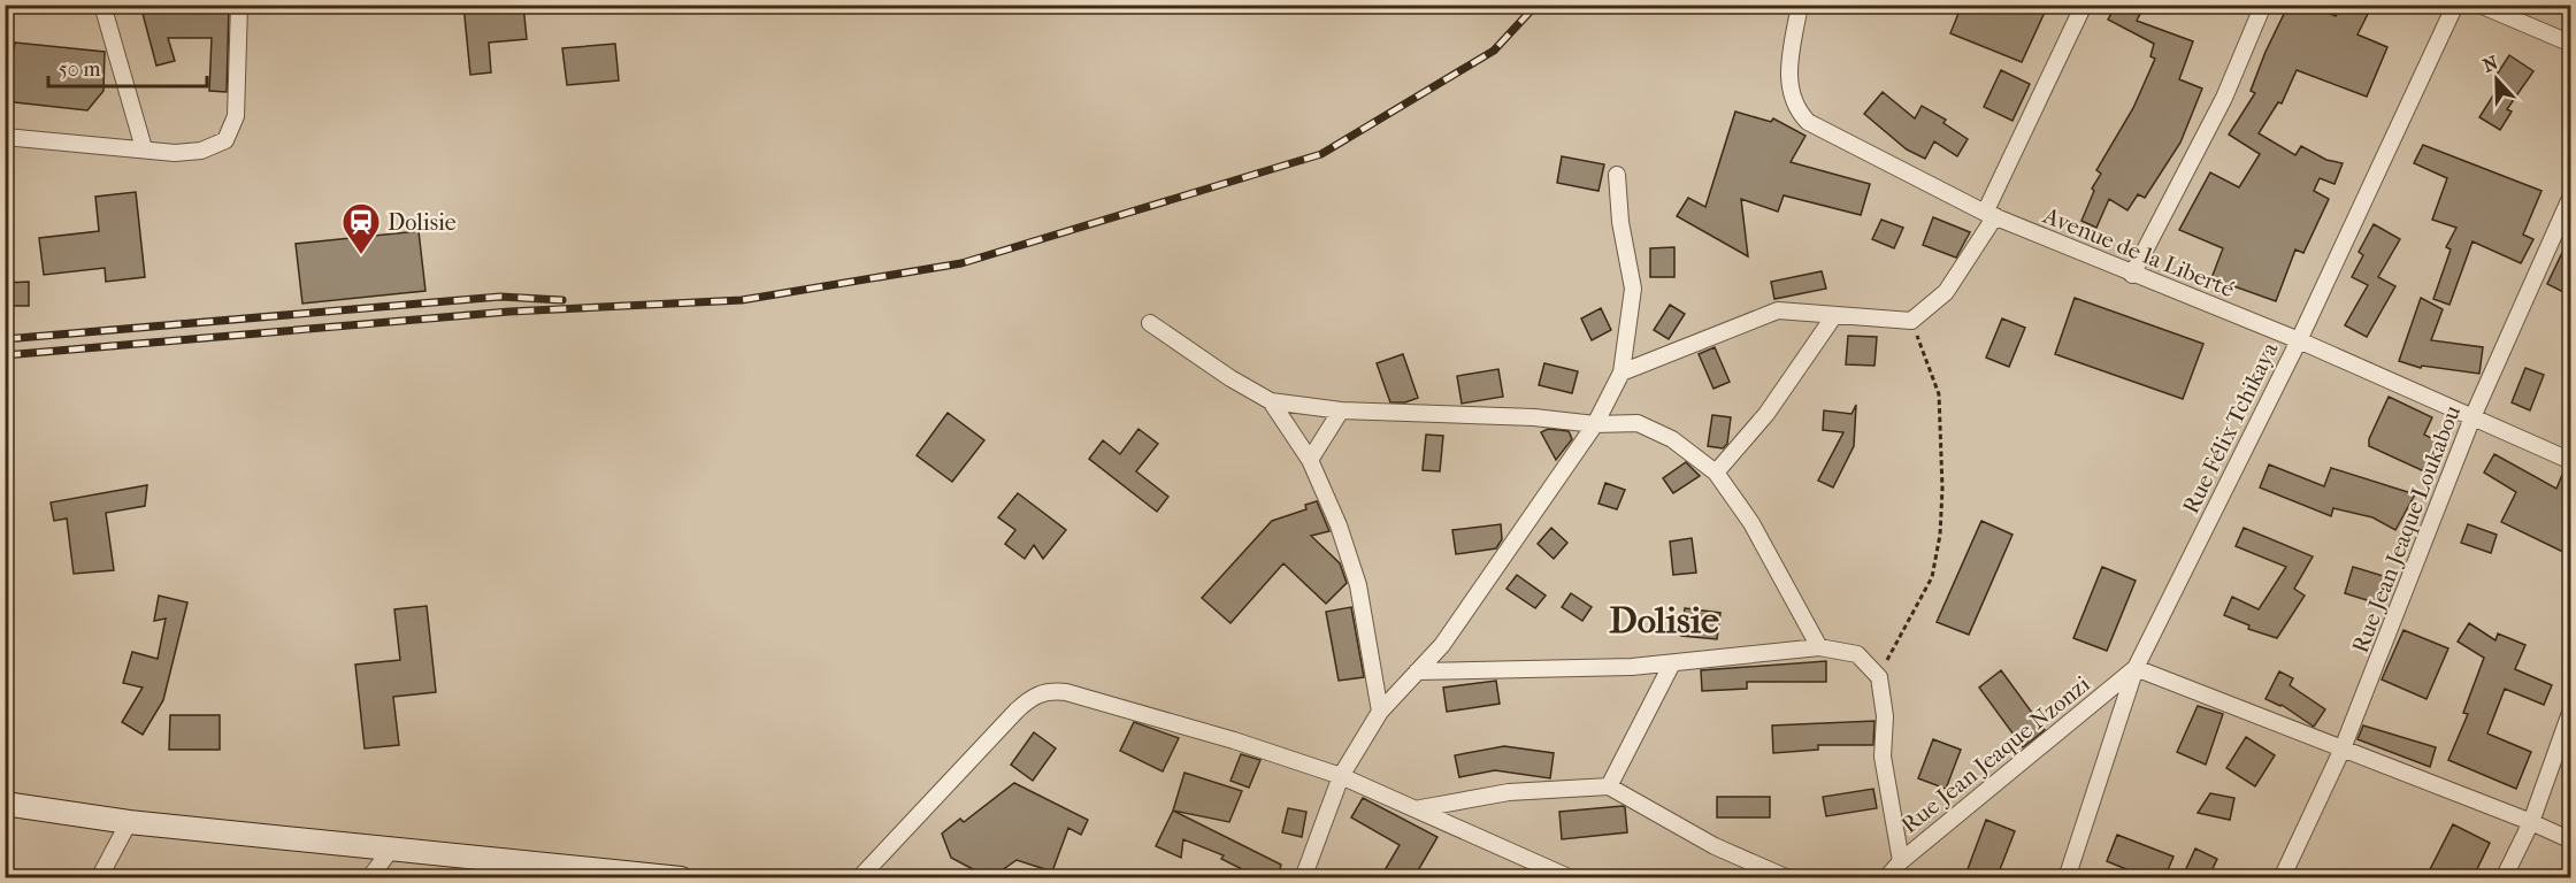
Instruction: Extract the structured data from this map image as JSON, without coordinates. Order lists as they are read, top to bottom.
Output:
{
  "streets": {
    "street": [
      "Avenue de la Liberté",
      "Rue Félix Tchikaya",
      "Rue Jean Jeaque Loukabou",
      "Rue Jean Jeaque Nzonzi"
    ]
  },
  "crossings": [
    ["Avenue de la Liberté", "Rue Félix Tchikaya"],
    ["Avenue de la Liberté", "Rue Jean Jeaque Loukabou"],
    ["Rue Félix Tchikaya", "Rue Jean Jeaque Nzonzi"]
  ],
  "districts": ["Dolisie"],
  "places": {
    "station": ["Dolisie"]
  },
  "scale_bar": "50 m",
  "north": "top"
}
